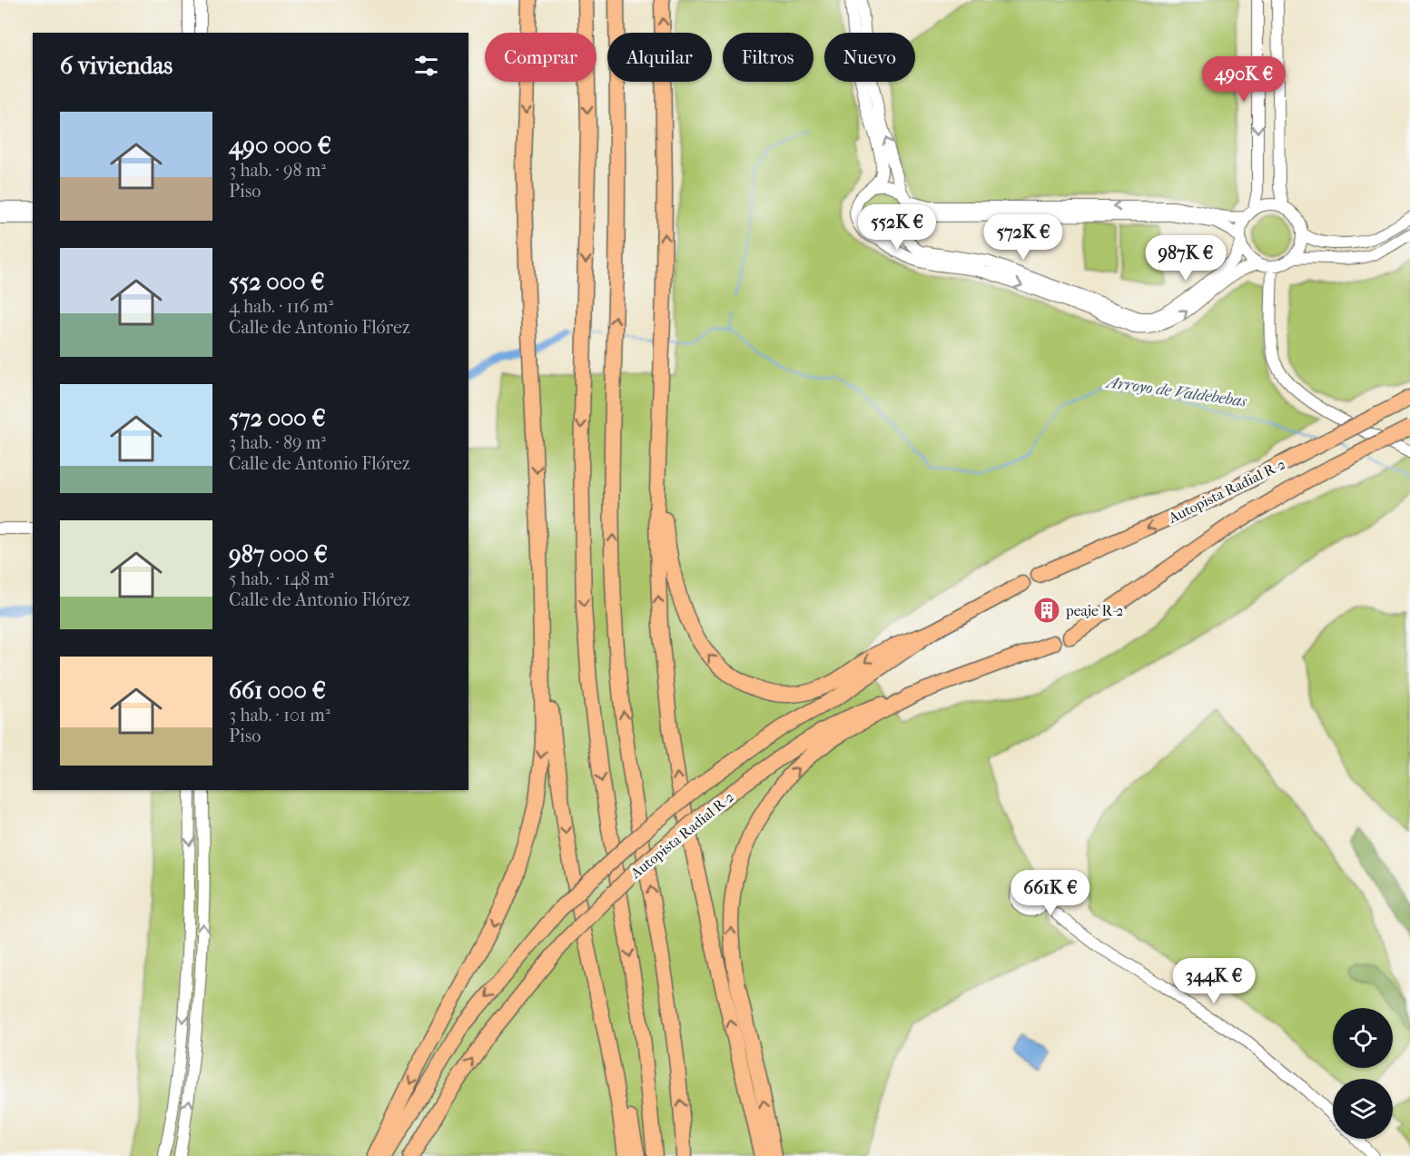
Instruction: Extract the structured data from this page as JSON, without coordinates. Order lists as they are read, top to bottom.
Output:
{
  "streets": {
    "highway": ["Autopista Radial R-2"]
  },
  "water": ["Arroyo de Valdebebas"],
  "places": {
    "building": ["peaje R-2"]
  },
  "page": {
    "chip": [
      "Comprar",
      "Alquilar",
      "Filtros",
      "Nuevo"
    ],
    "heading": "6 viviendas",
    "price": [
      "490K €",
      "552K €",
      "572K €",
      "987K €",
      "661K €",
      "344K €"
    ],
    "list": [
      {
        "name": "490 000 €",
        "note": "3 hab. · 98 m² · Piso"
      },
      {
        "name": "552 000 €",
        "note": "4 hab. · 116 m² · Calle de Antonio Flórez"
      },
      {
        "name": "572 000 €",
        "note": "3 hab. · 89 m² · Calle de Antonio Flórez"
      },
      {
        "name": "987 000 €",
        "note": "5 hab. · 148 m² · Calle de Antonio Flórez"
      },
      {
        "name": "661 000 €",
        "note": "3 hab. · 101 m² · Piso"
      }
    ]
  }
}
